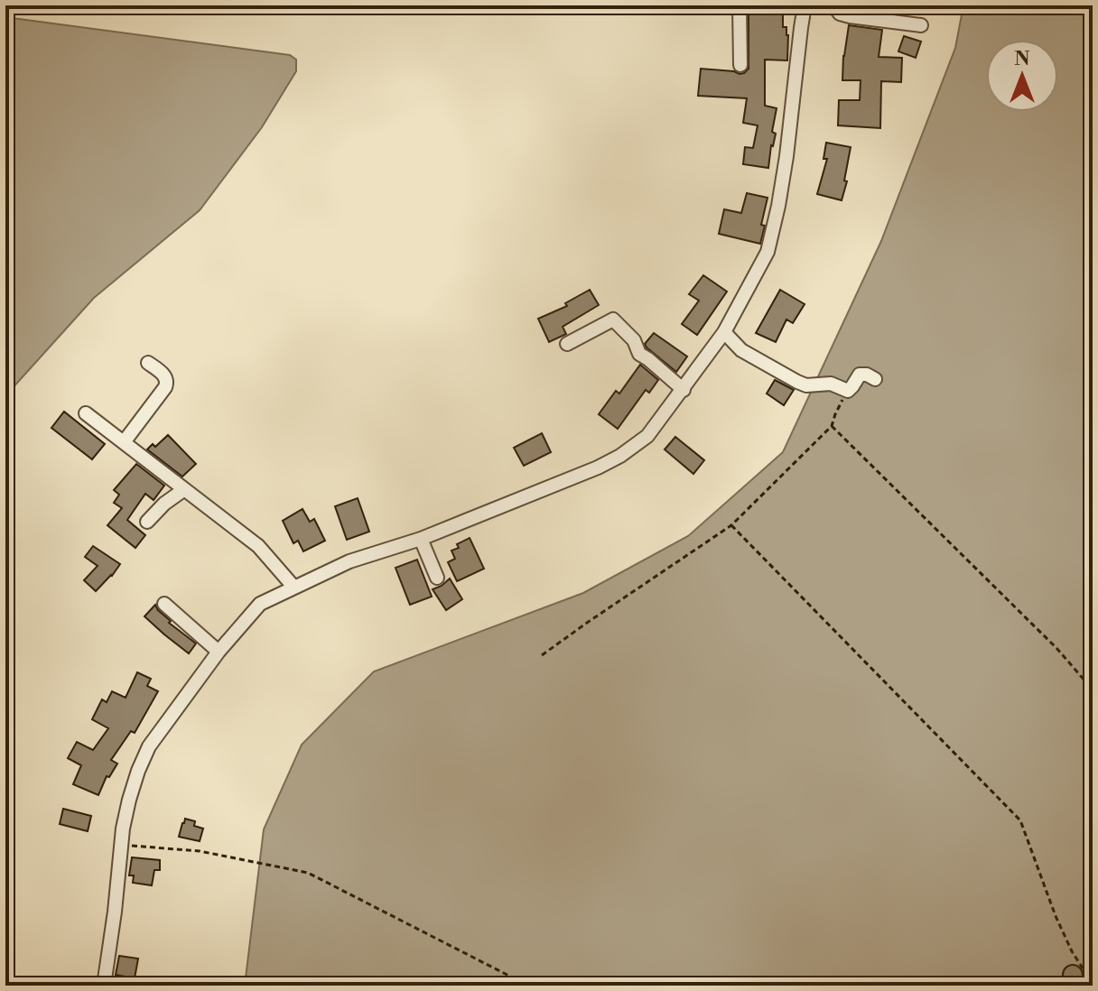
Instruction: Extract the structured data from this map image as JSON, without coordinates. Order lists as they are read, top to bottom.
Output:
{
  "north": "top"
}
